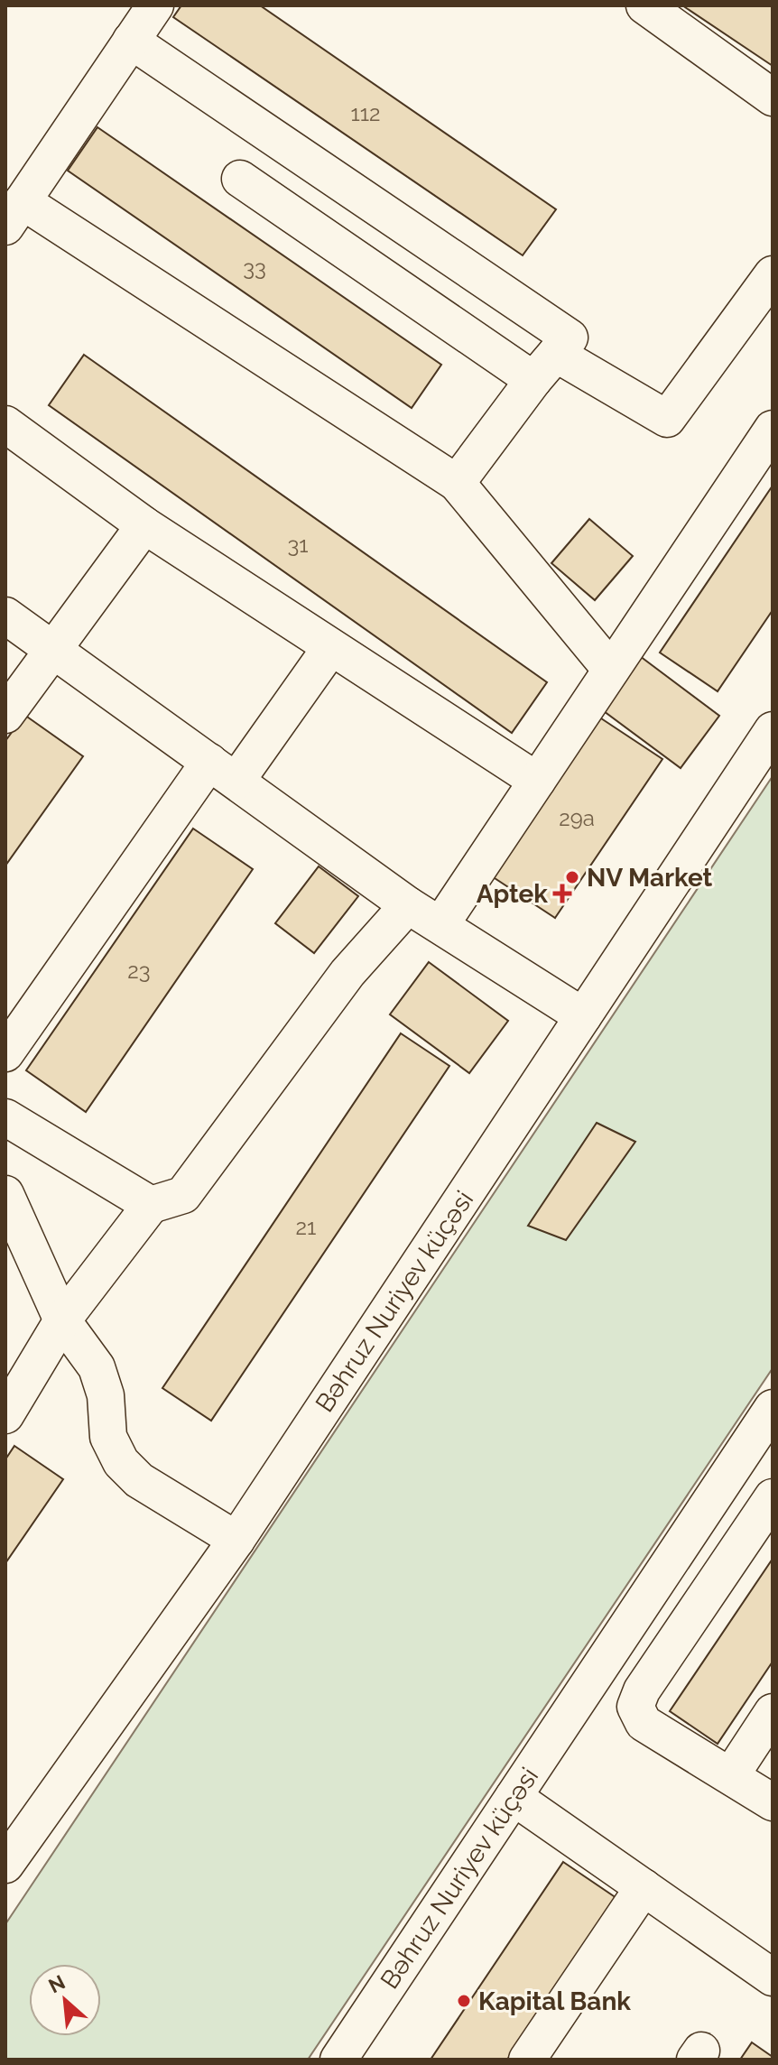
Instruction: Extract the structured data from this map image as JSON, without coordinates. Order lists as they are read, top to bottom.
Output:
{
  "streets": {
    "street": ["Bəhruz Nuriyev küçəsi"]
  },
  "places": {
    "other": ["NV Market", "Kapital Bank"],
    "health": ["Aptek"]
  },
  "house_numbers": [
    "112",
    "33",
    "31",
    "29a",
    "23",
    "21"
  ],
  "north": "top left"
}
